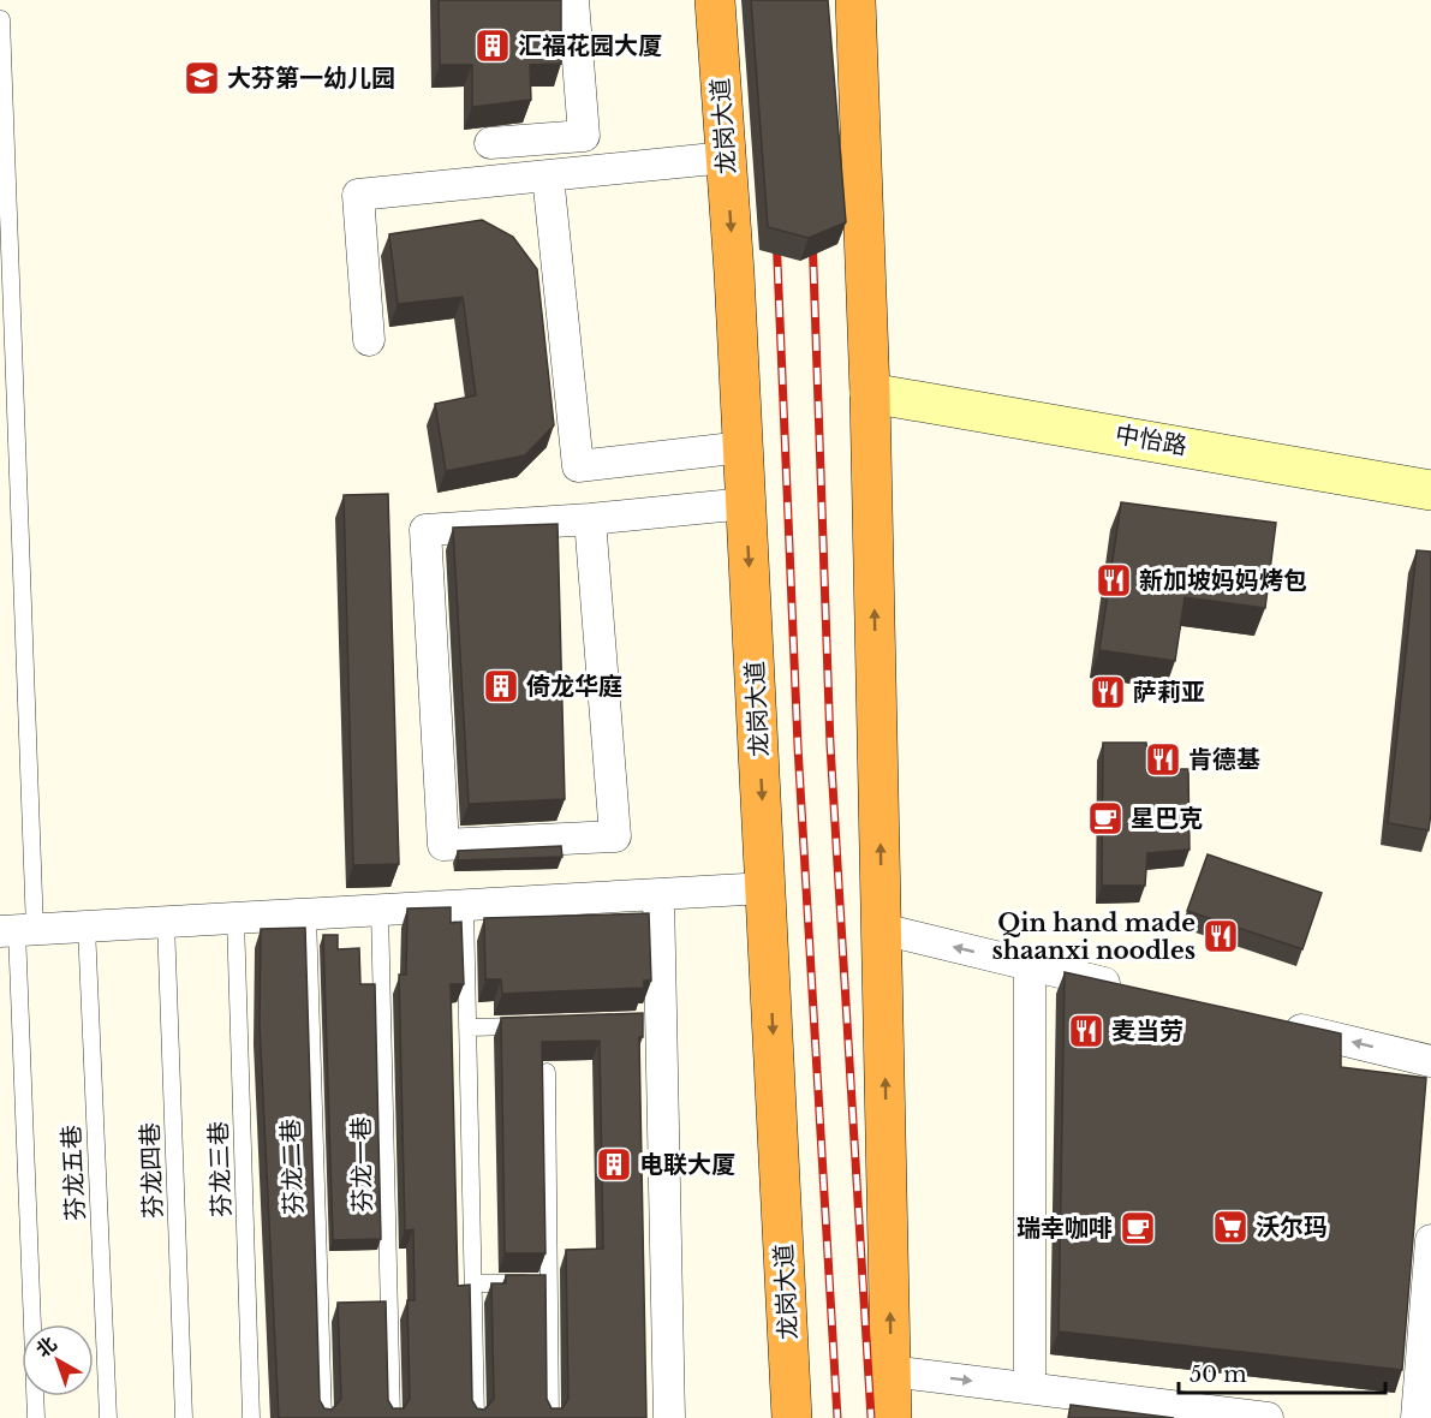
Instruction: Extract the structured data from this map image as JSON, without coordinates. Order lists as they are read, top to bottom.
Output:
{
  "streets": {
    "highway": ["龙岗大道"],
    "street": ["中怡路"],
    "lane": [
      "芬龙一巷",
      "芬龙二巷",
      "芬龙三巷",
      "芬龙四巷",
      "芬龙五巷"
    ]
  },
  "places": {
    "building": ["汇福花园大厦", "倚龙华庭", "电联大厦"],
    "school or university": ["大芬第一幼儿园"],
    "restaurant": [
      "新加坡妈妈烤包",
      "萨莉亚",
      "肯德基",
      "Qin hand made shaanxi noodles",
      "麦当劳"
    ],
    "cafe": ["星巴克", "瑞幸咖啡"],
    "supermarket": ["沃尔玛"]
  },
  "scale_bar": "50 m",
  "north": "top left"
}
